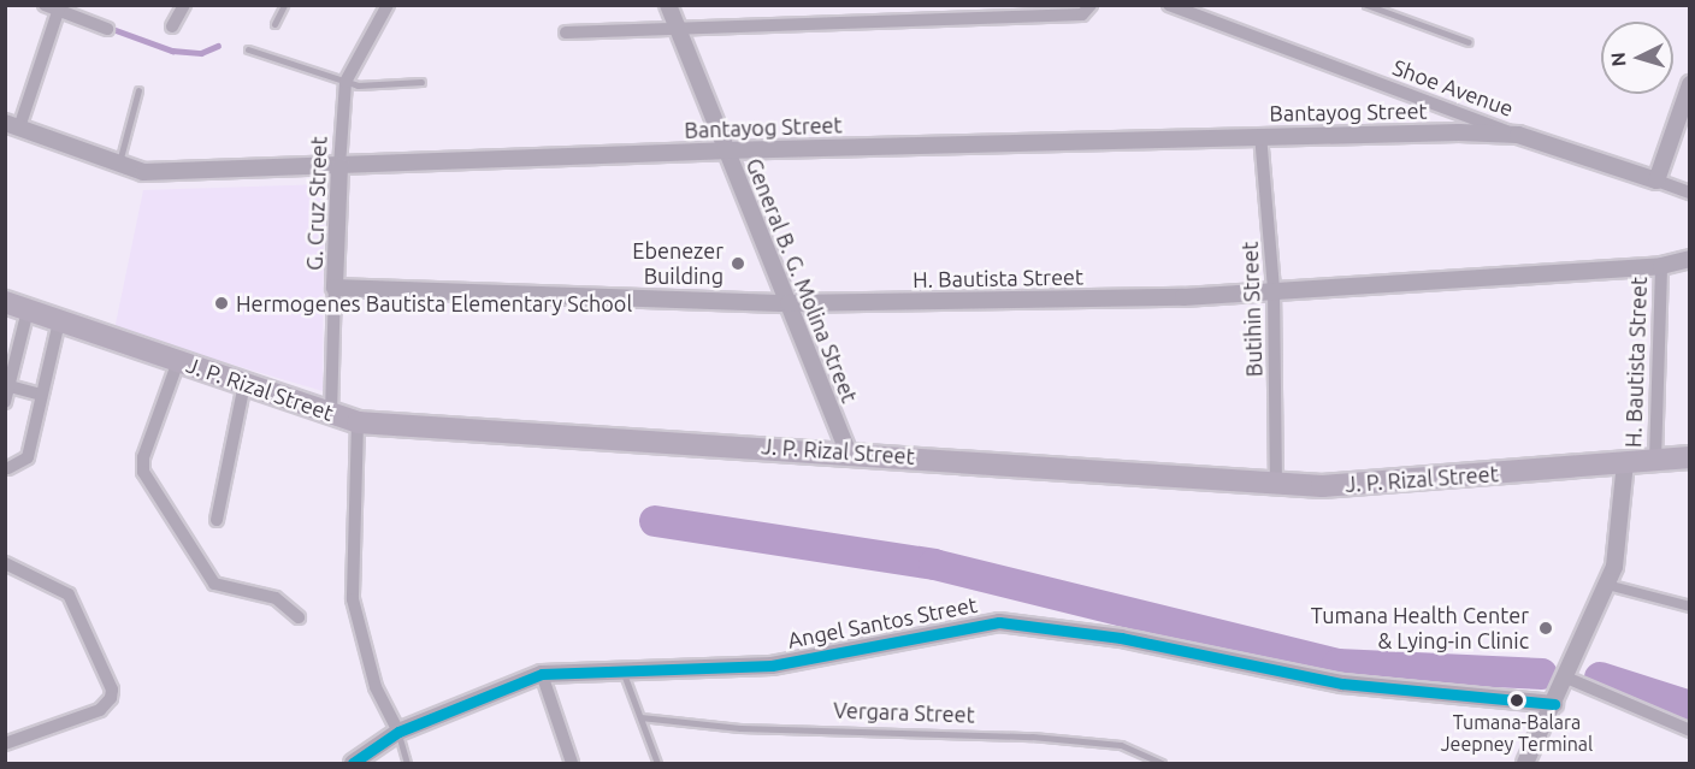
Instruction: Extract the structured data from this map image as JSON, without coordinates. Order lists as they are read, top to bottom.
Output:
{
  "streets": {
    "main road": ["J. P. Rizal Street"],
    "street": [
      "Shoe Avenue",
      "Bantayog Street",
      "G. Cruz Street",
      "H. Bautista Street",
      "General B. G. Molina Street",
      "Butihin Street",
      "Angel Santos Street"
    ],
    "lane": ["Vergara Street"]
  },
  "crossings": [
    ["Shoe Avenue", "Bantayog Street"],
    ["Bantayog Street", "G. Cruz Street"],
    ["Bantayog Street", "General B. G. Molina Street"],
    ["Bantayog Street", "Butihin Street"],
    ["G. Cruz Street", "H. Bautista Street"],
    ["G. Cruz Street", "J. P. Rizal Street"],
    ["H. Bautista Street", "General B. G. Molina Street"],
    ["H. Bautista Street", "Butihin Street"],
    ["H. Bautista Street", "J. P. Rizal Street"],
    ["General B. G. Molina Street", "J. P. Rizal Street"],
    ["Butihin Street", "J. P. Rizal Street"]
  ],
  "places": [
    "Ebenezer Building",
    "Hermogenes Bautista Elementary School",
    "Tumana Health Center & Lying-in Clinic",
    "Tumana-Balara Jeepney Terminal"
  ],
  "north": "left"
}
